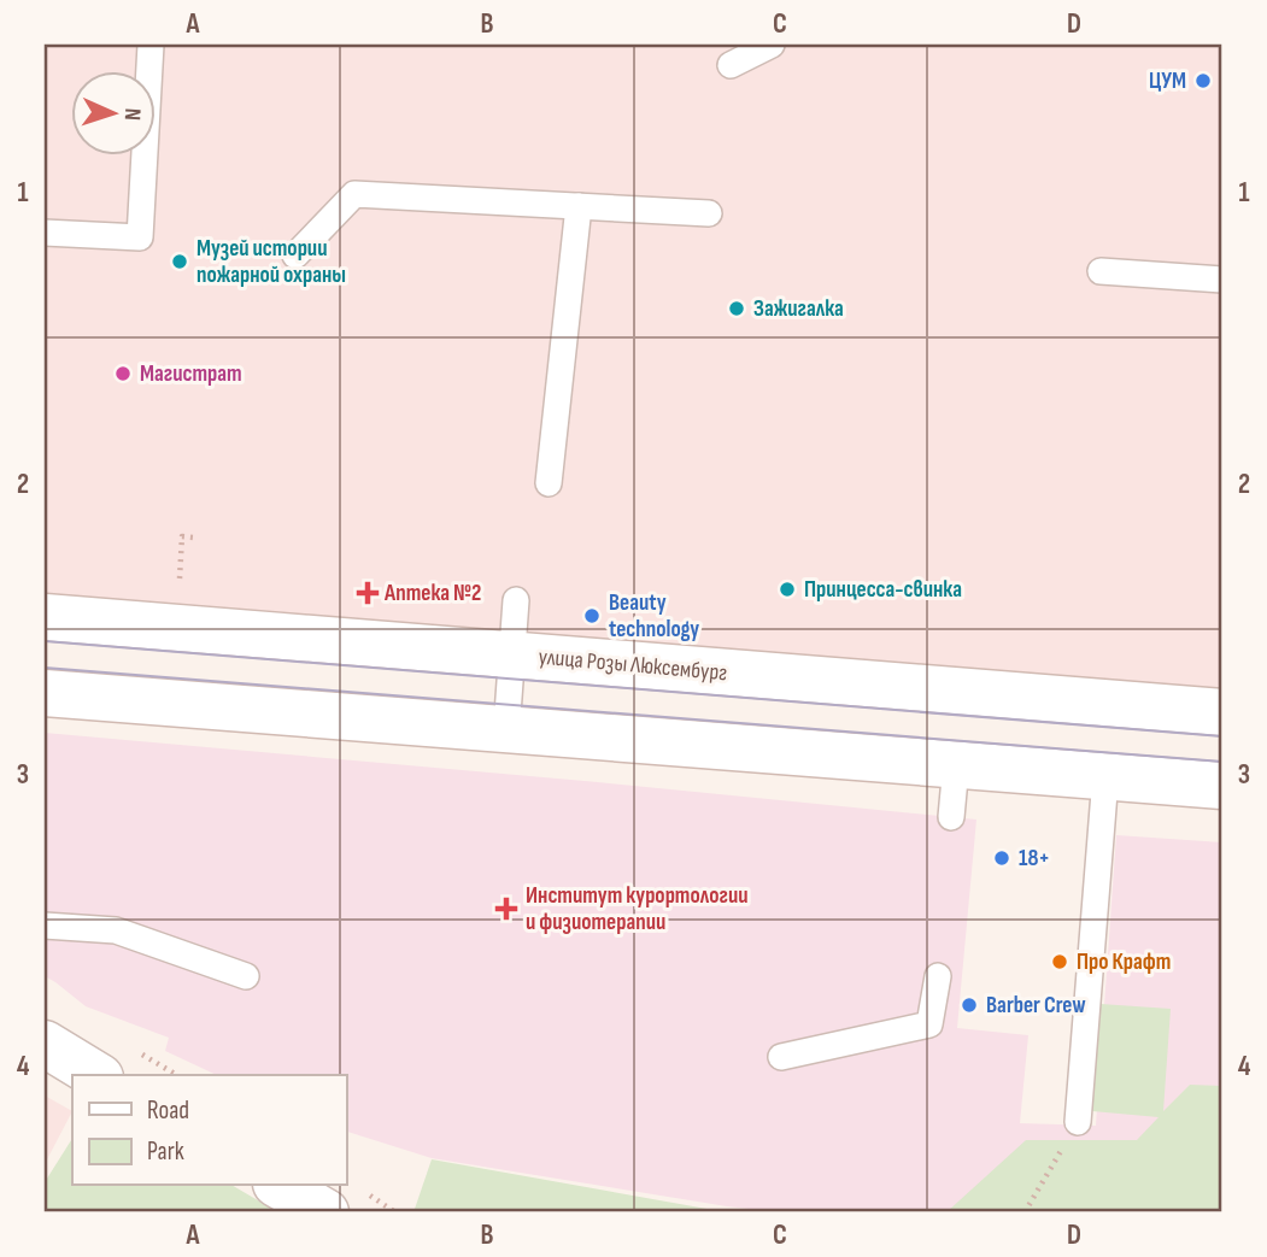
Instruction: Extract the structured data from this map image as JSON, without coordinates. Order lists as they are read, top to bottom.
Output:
{
  "streets": {
    "main road": ["улица Розы Люксембург"]
  },
  "places": {
    "other": [
      "ЦУМ",
      "Музей истории пожарной охраны",
      "Зажигалка",
      "Магистрат",
      "Принцесса-свинка",
      "Beauty technology",
      "18+",
      "Про Крафт",
      "Barber Crew"
    ],
    "health": ["Аптека №2", "Институт курортологии и физиотерапии"]
  },
  "legend": ["Road", "Park"],
  "north": "right",
  "grid": {
    "columns": [
      "A",
      "B",
      "C",
      "D"
    ],
    "rows": [
      "1",
      "2",
      "3",
      "4"
    ]
  }
}
